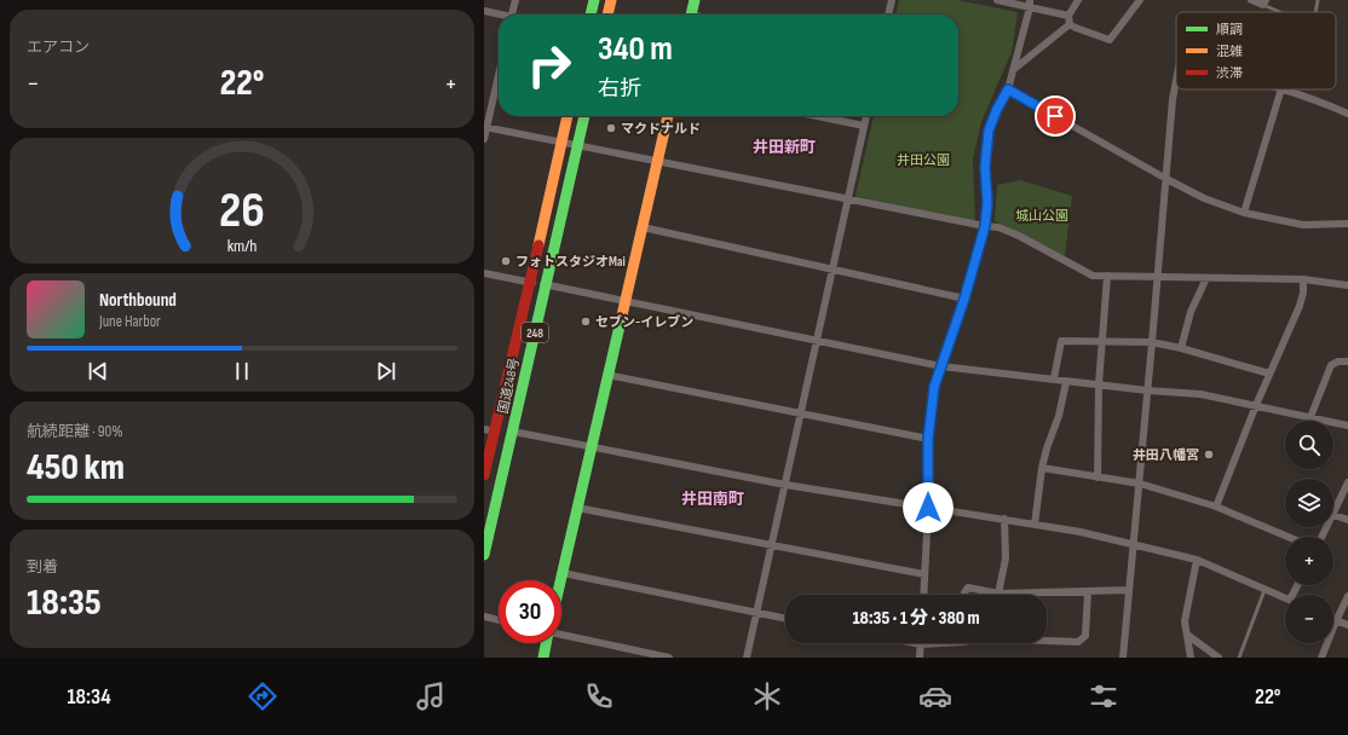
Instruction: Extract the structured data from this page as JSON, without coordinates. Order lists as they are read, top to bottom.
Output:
{
  "streets": {
    "main road": ["248", "国道248号"]
  },
  "districts": ["井田新町", "井田南町"],
  "parks": ["井田公園", "城山公園"],
  "places": [
    "マクドナルド",
    "フォトスタジオMai",
    "セブン-イレブン",
    "井田八幡宮"
  ],
  "legend": ["順調", "混雑", "渋滞"],
  "page": {
    "tile": [
      "エアコン",
      ["航続距離 · 90%", "450 km"],
      ["到着", "18:35"]
    ],
    "turn": ["340 m", "右折"],
    "heat": ["−", "22°", "+"],
    "song": ["Northbound", "June Harbor"],
    "map_buttons": ["+", "−"],
    "limit": "30",
    "trip": "18:35 · 1 分 · 380 m",
    "tabs": ["18:34", "22°"],
    "gauge": ["26", "km/h"]
  }
}
